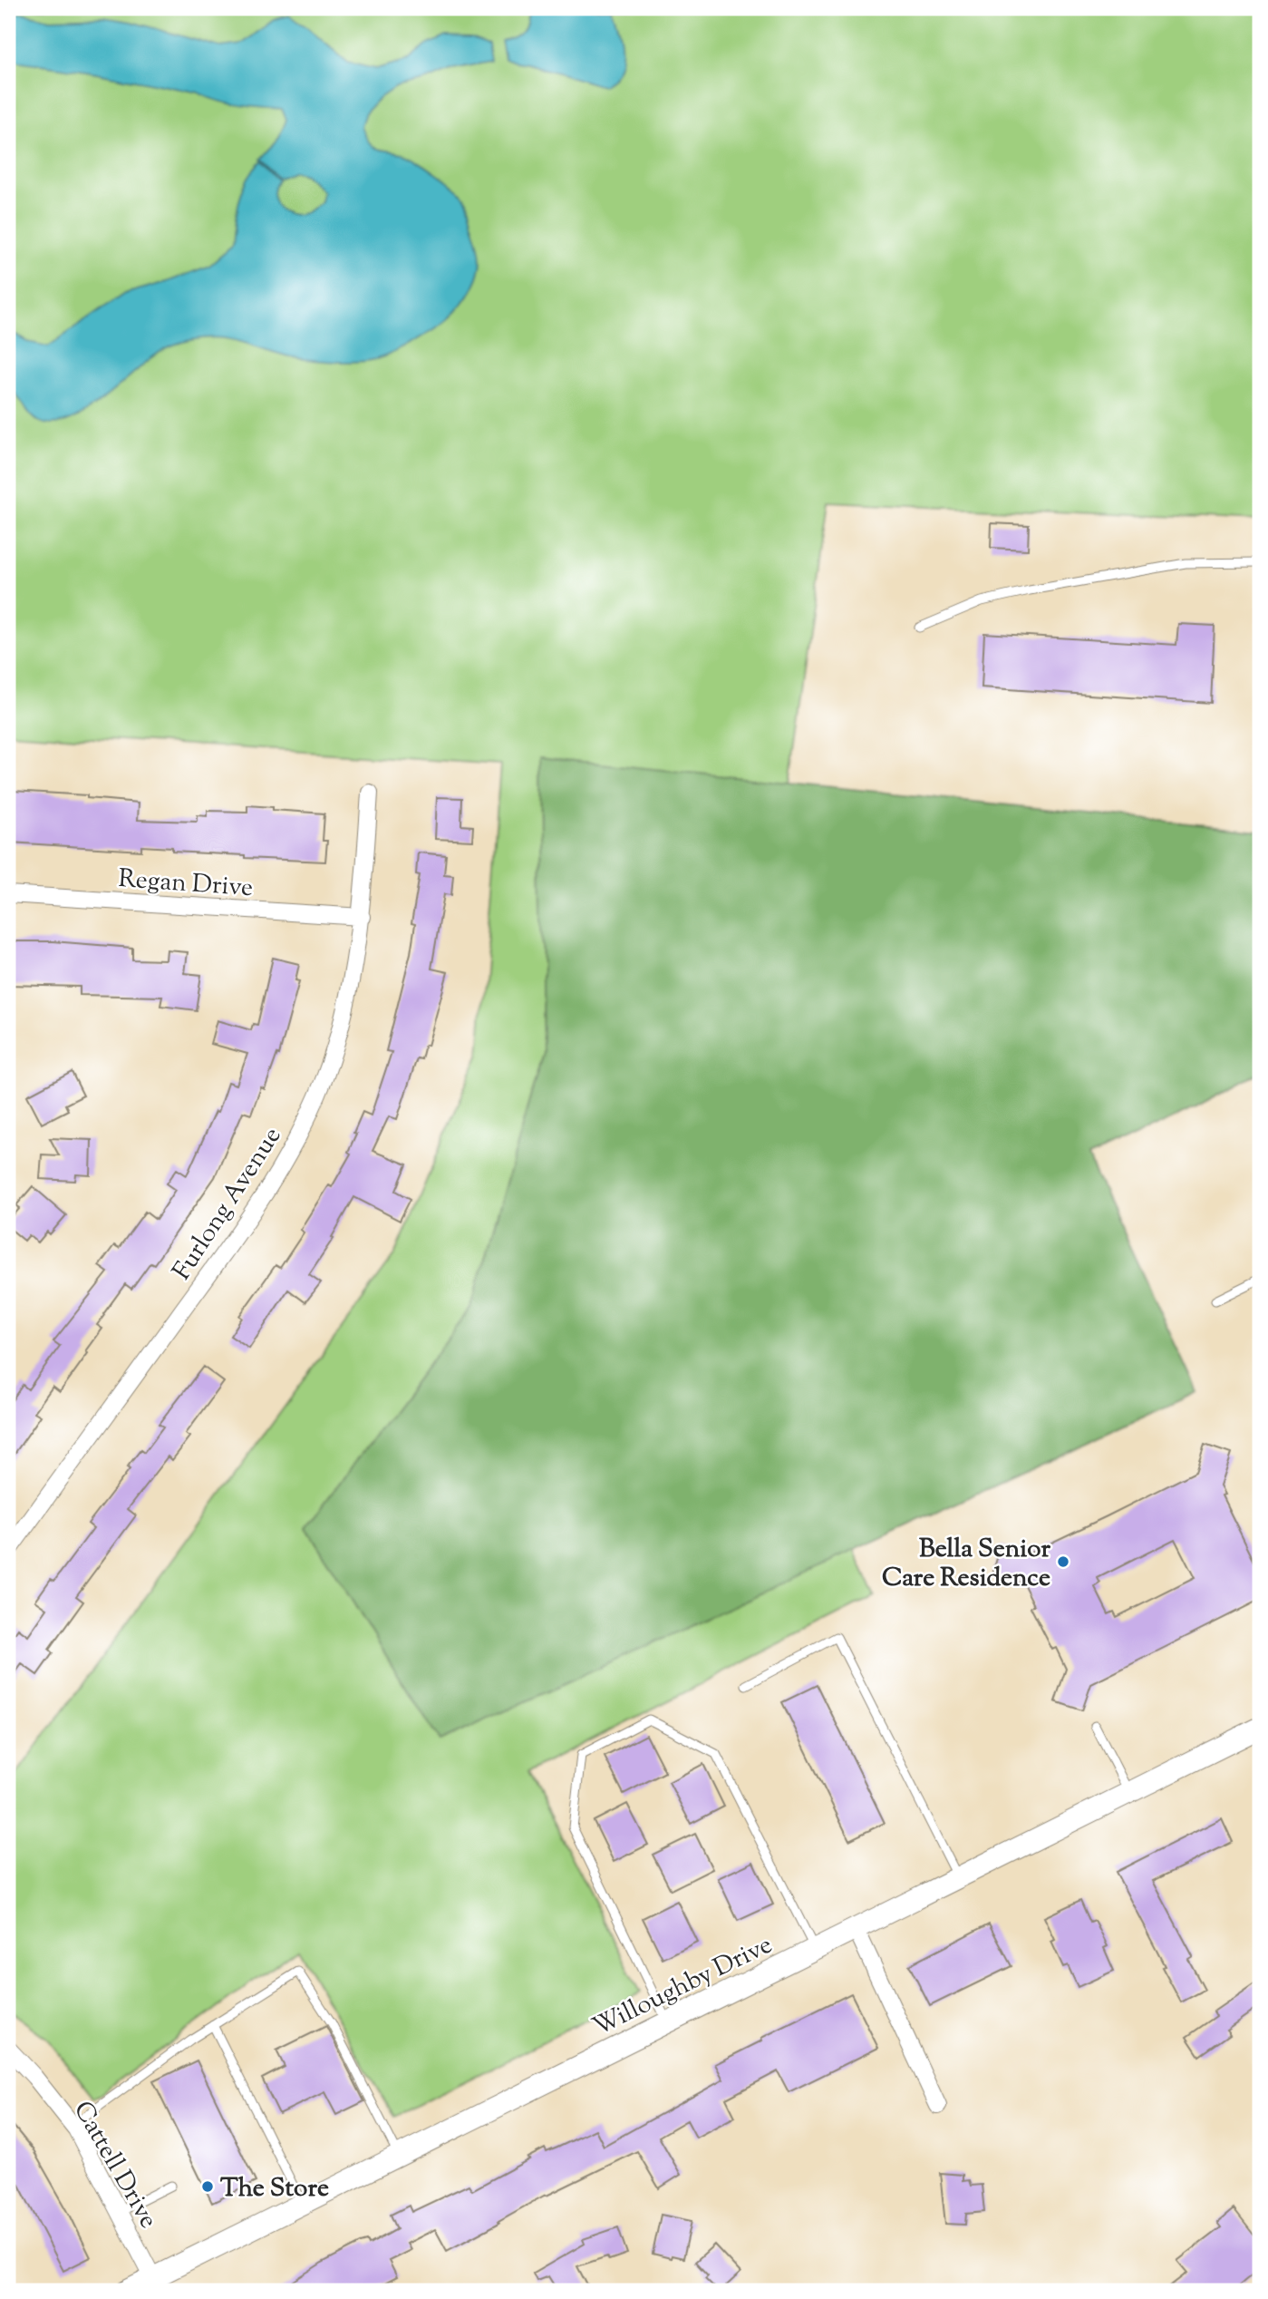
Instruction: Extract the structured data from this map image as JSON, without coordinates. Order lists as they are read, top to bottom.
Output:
{
  "streets": {
    "street": [
      "Regan Drive",
      "Furlong Avenue",
      "Willoughby Drive",
      "Cattell Drive"
    ]
  },
  "crossings": [
    ["Regan Drive", "Furlong Avenue"],
    ["Willoughby Drive", "Cattell Drive"]
  ],
  "places": ["Bella Senior Care Residence", "The Store"]
}
